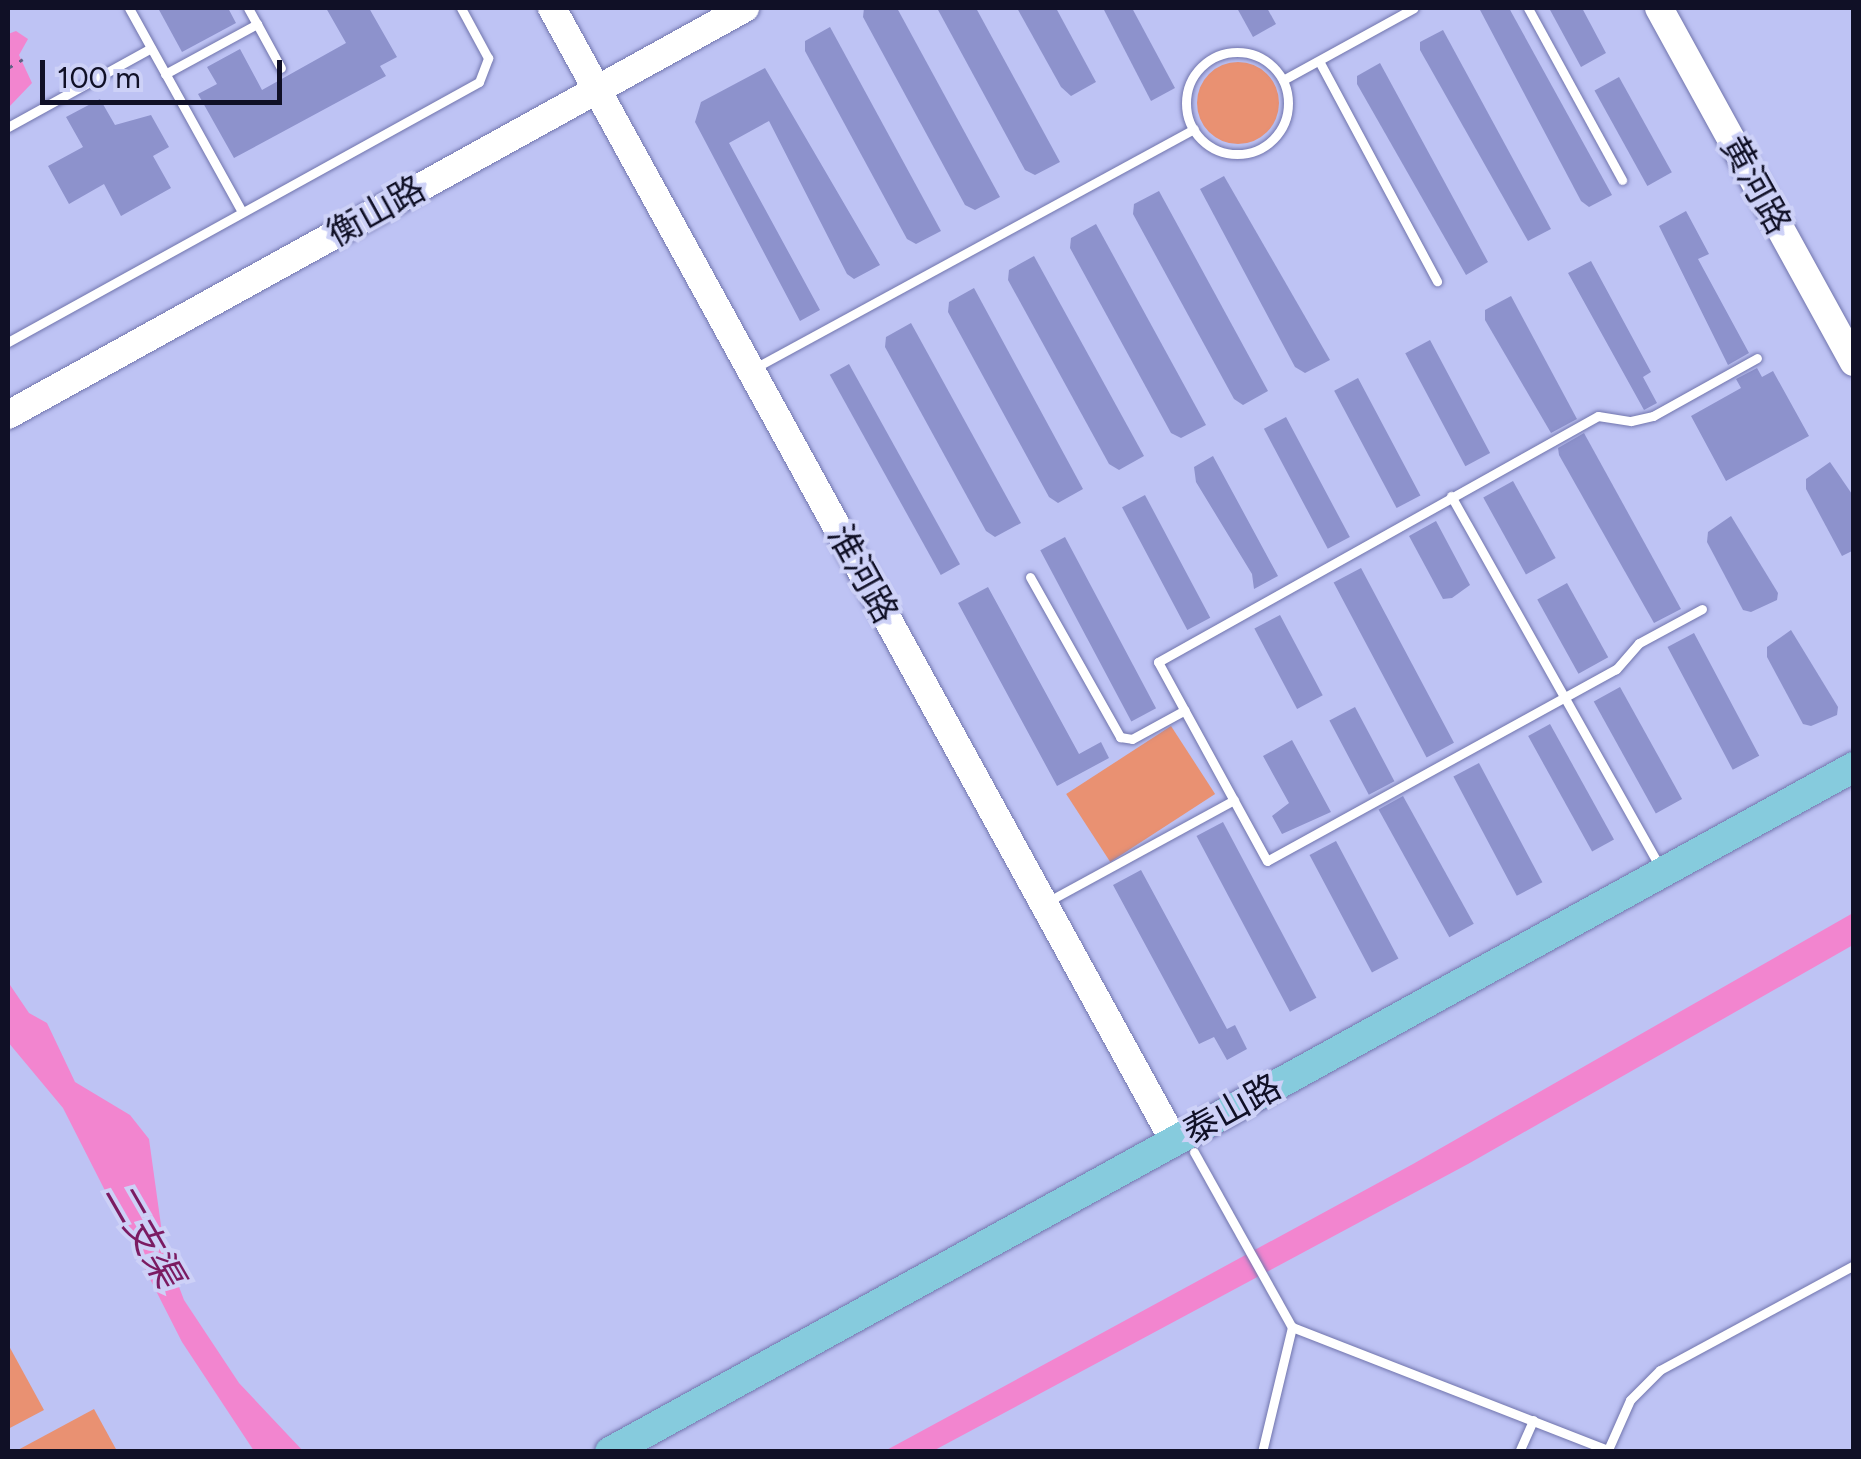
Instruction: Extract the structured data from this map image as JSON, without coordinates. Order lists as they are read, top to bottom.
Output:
{
  "streets": {
    "main road": ["泰山路"],
    "street": ["黄河路", "衡山路", "淮河路"]
  },
  "crossings": [
    ["衡山路", "淮河路"],
    ["淮河路", "泰山路"]
  ],
  "water": ["二支渠"],
  "scale_bar": "100 m"
}
